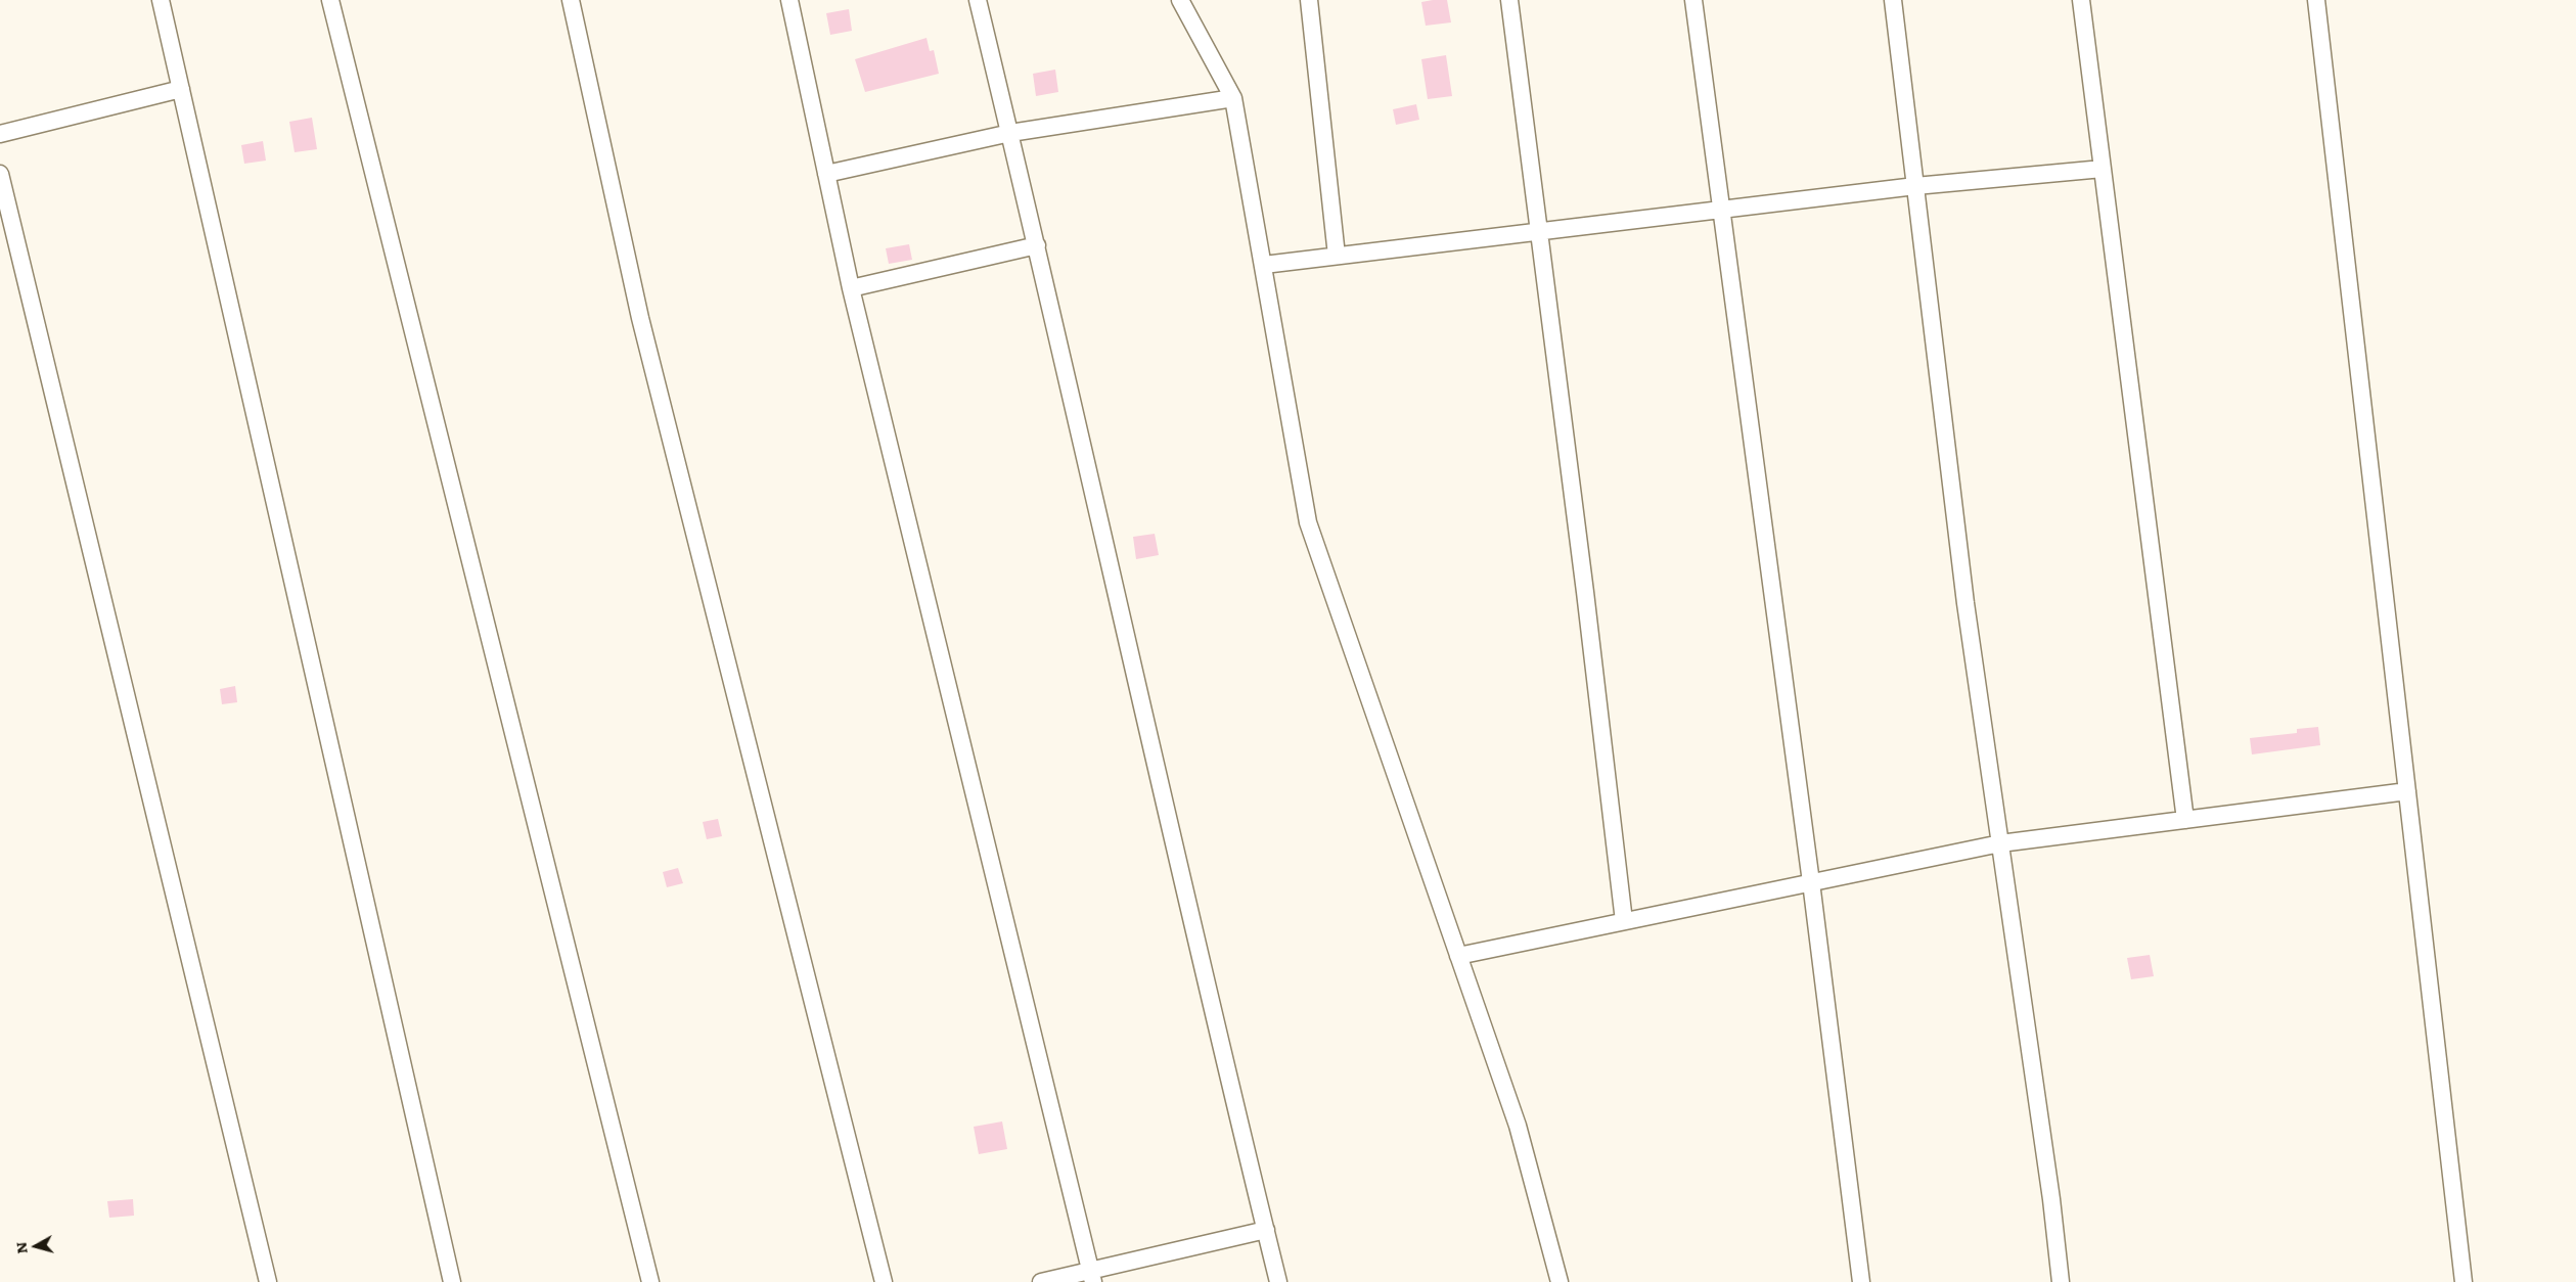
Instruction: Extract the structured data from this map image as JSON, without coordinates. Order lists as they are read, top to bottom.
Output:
{
  "north": "left"
}
